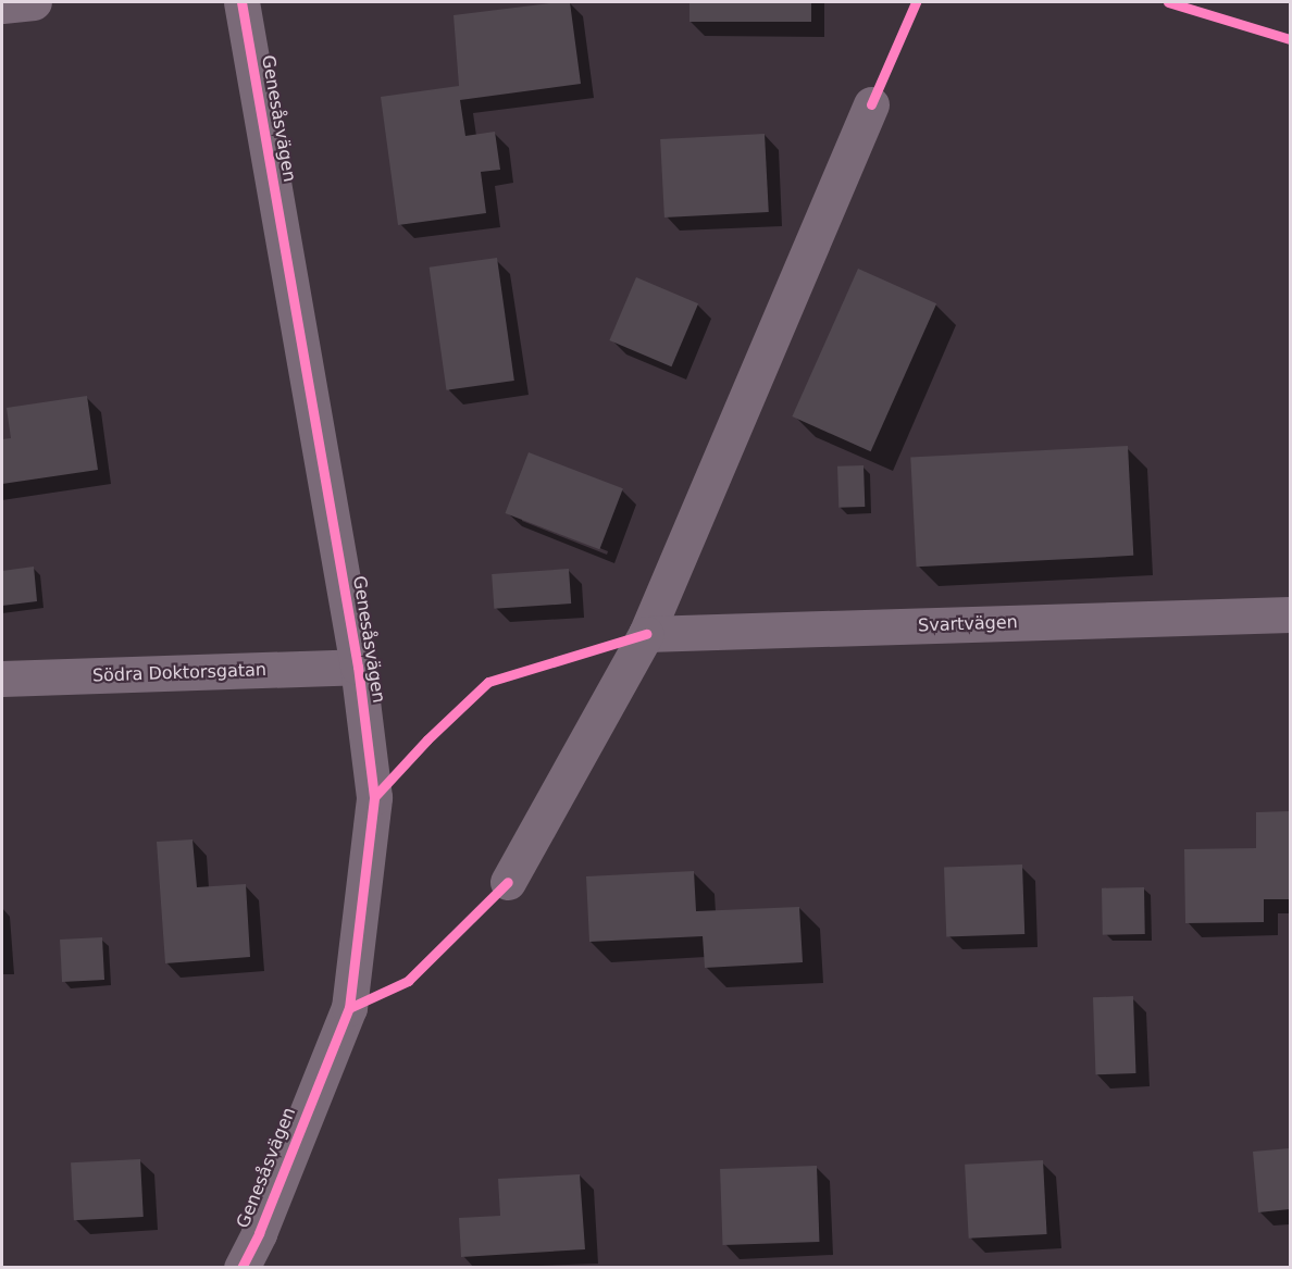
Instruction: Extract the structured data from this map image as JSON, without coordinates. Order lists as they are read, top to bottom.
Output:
{
  "streets": {
    "street": ["Genesåsvägen", "Svartvägen", "Södra Doktorsgatan"]
  },
  "crossings": [
    ["Genesåsvägen", "Södra Doktorsgatan"]
  ]
}
